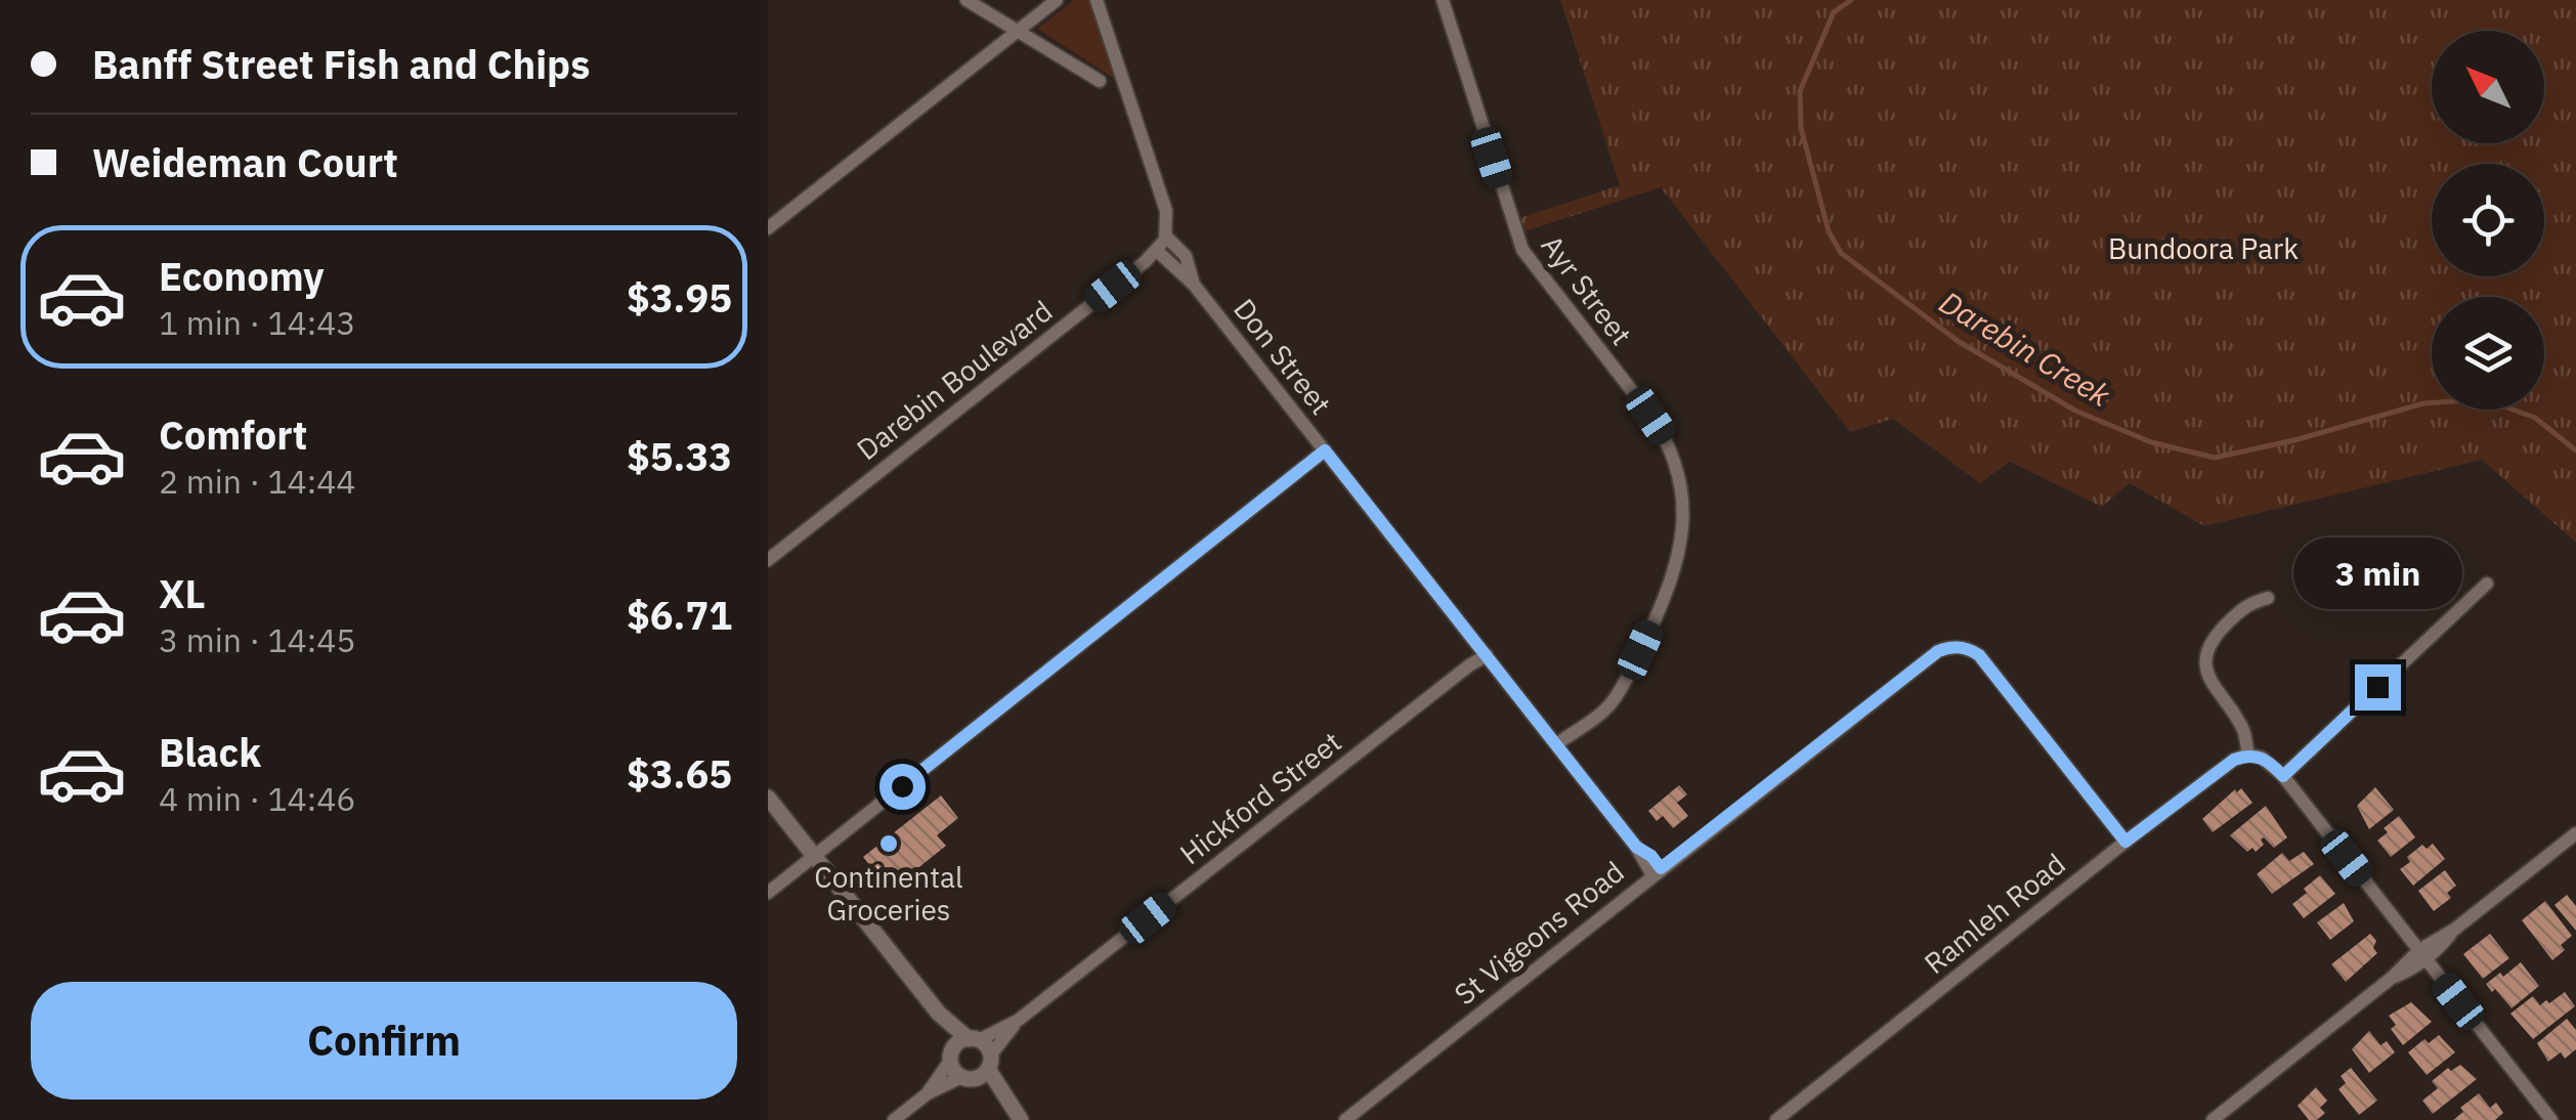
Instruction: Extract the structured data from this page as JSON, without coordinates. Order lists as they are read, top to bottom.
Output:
{
  "streets": {
    "street": [
      "Ayr Street",
      "Don Street",
      "Darebin Boulevard",
      "Hickford Street",
      "Ramleh Road",
      "St Vigeons Road"
    ]
  },
  "crossings": [
    ["Ayr Street", "Don Street"],
    ["Don Street", "Darebin Boulevard"],
    ["Don Street", "Hickford Street"],
    ["Don Street", "St Vigeons Road"],
    ["Ramleh Road", "St Vigeons Road"]
  ],
  "water": ["Darebin Creek"],
  "parks": ["Bundoora Park"],
  "places": ["Continental Groceries"],
  "north": "top left",
  "page": {
    "banner": ["Banff Street Fish and Chips", "Weideman Court"],
    "list": [
      {
        "name": "Economy",
        "note": "1 min · 14:43",
        "value": "$3.95"
      },
      {
        "name": "Comfort",
        "note": "2 min · 14:44",
        "value": "$5.33"
      },
      {
        "name": "XL",
        "note": "3 min · 14:45",
        "value": "$6.71"
      },
      {
        "name": "Black",
        "note": "4 min · 14:46",
        "value": "$3.65"
      }
    ],
    "bubble": "3 min",
    "buttons": "Confirm"
  }
}
